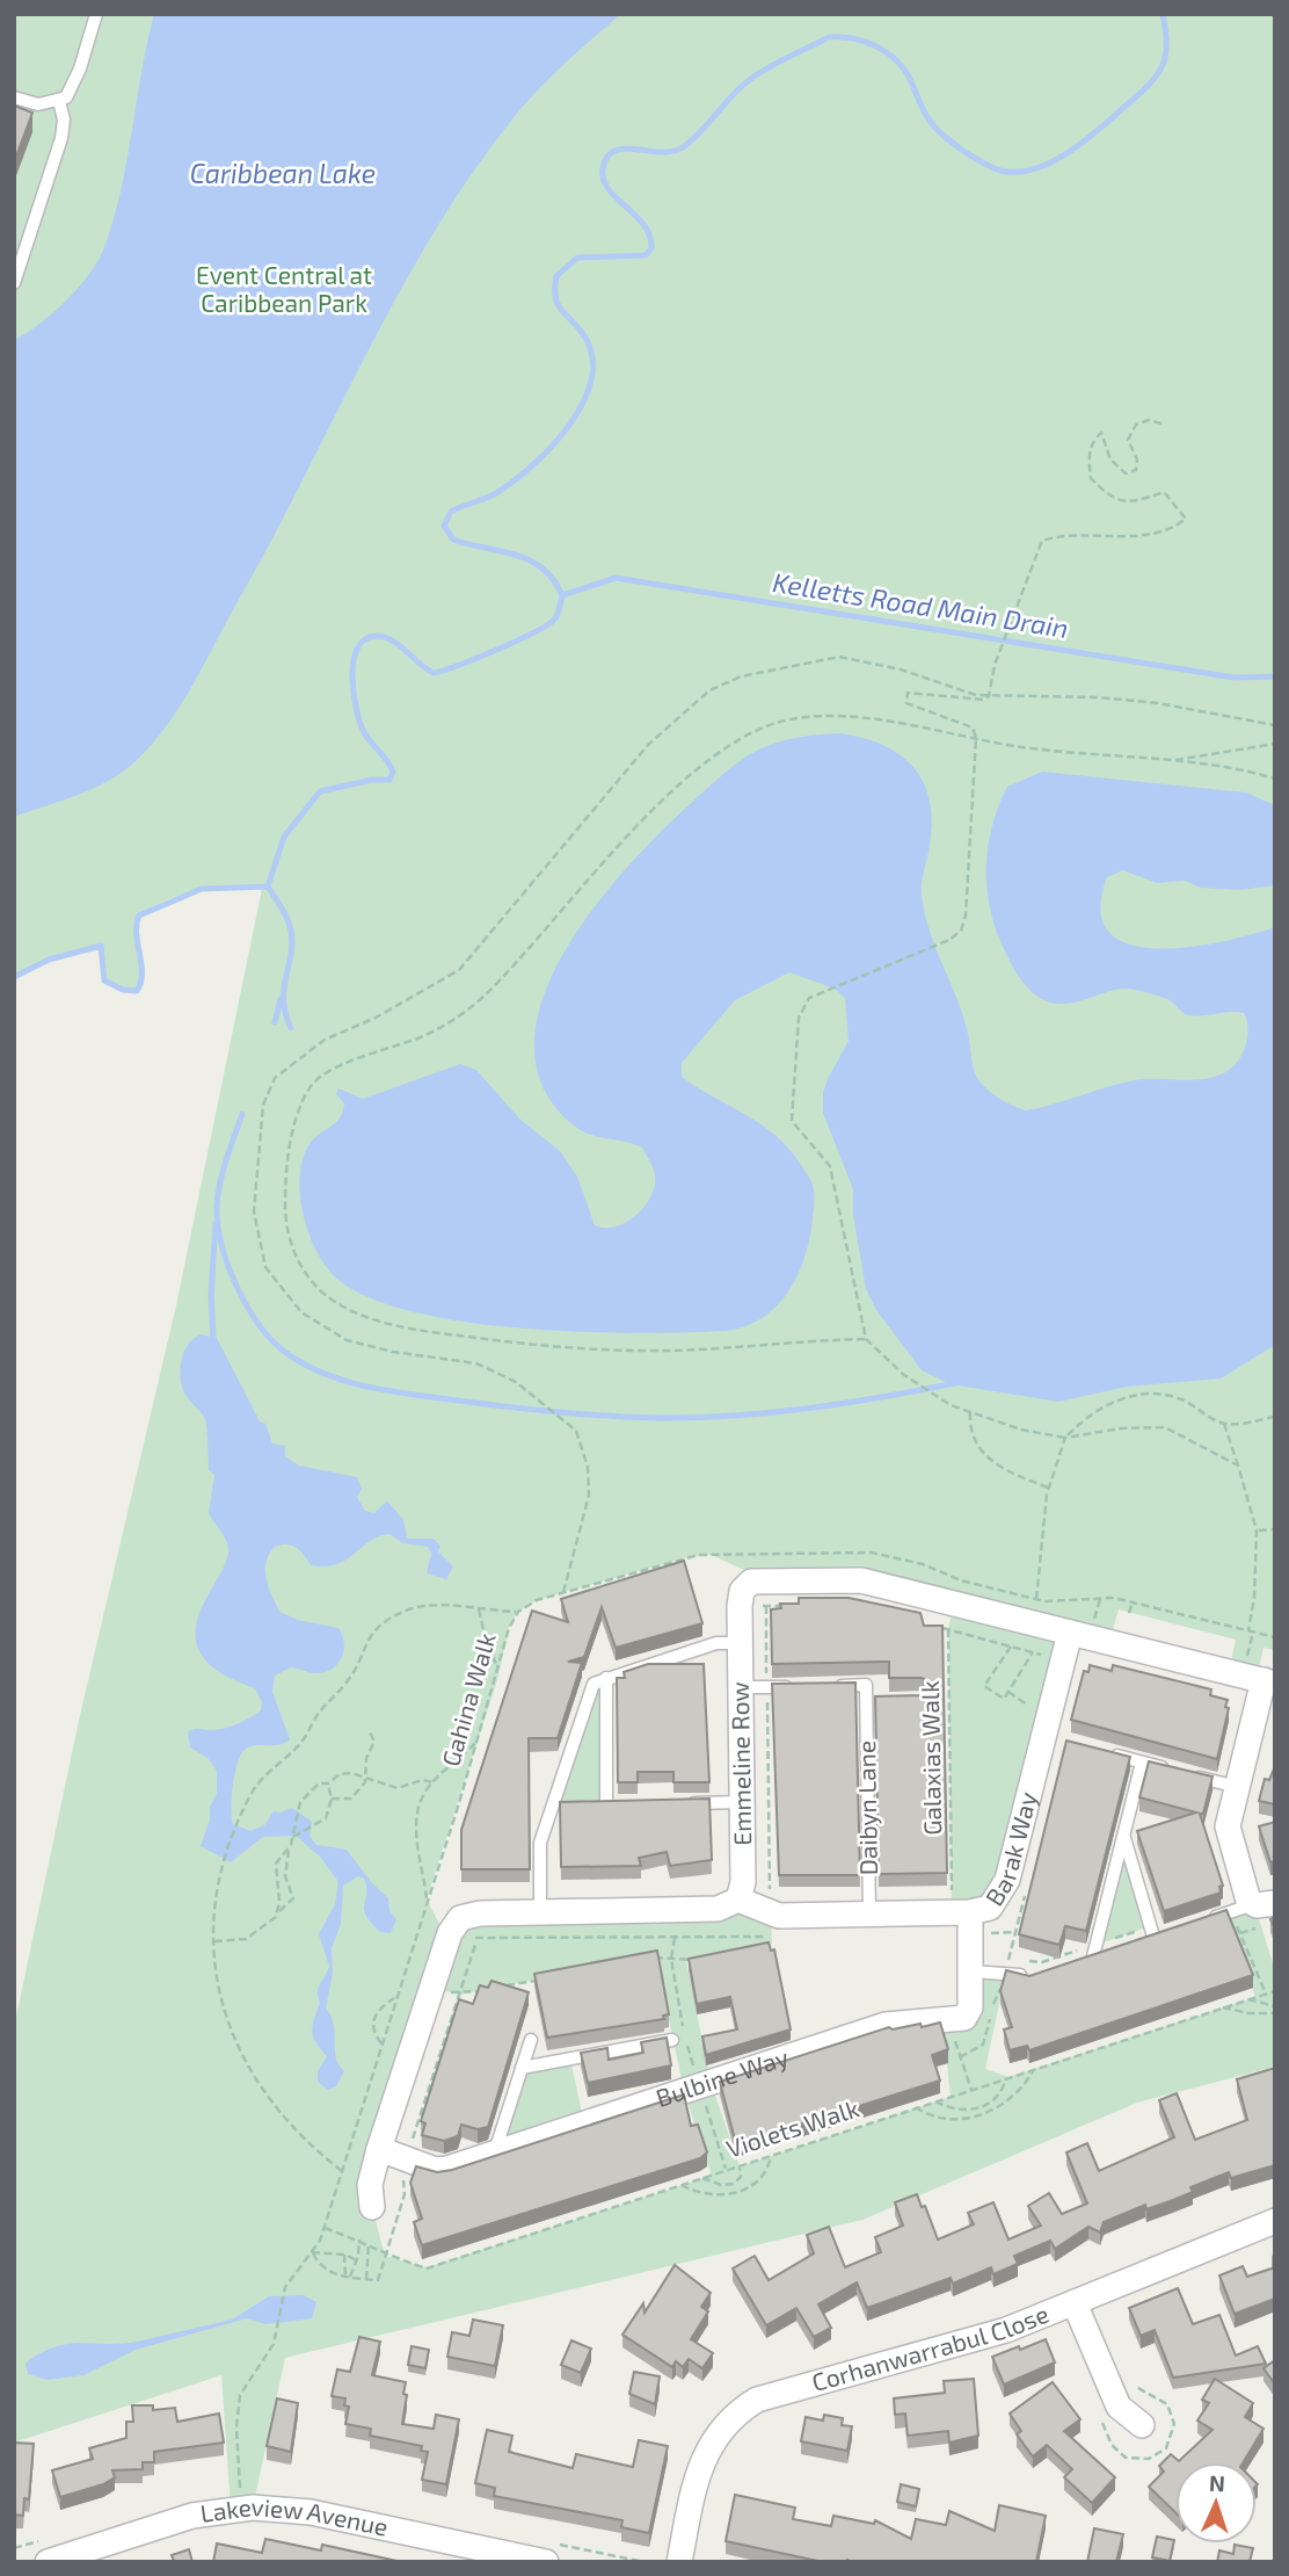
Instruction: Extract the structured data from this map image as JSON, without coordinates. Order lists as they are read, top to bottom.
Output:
{
  "streets": {
    "street": [
      "Emmeline Row",
      "Barak Way",
      "Bulbine Way",
      "Corhanwarrabul Close",
      "Lakeview Avenue"
    ],
    "lane": ["Daibyn Lane"],
    "path": ["Gahina Walk", "Galaxias Walk", "Violets Walk"]
  },
  "crossings": [
    ["Galaxias Walk", "Barak Way"],
    ["Galaxias Walk", "Bulbine Way"],
    ["Emmeline Row", "Barak Way"],
    ["Daibyn Lane", "Barak Way"],
    ["Barak Way", "Bulbine Way"]
  ],
  "water": ["Caribbean Lake", "Kelletts Road Main Drain"],
  "parks": ["Event Central at Caribbean Park"],
  "north": "top"
}
